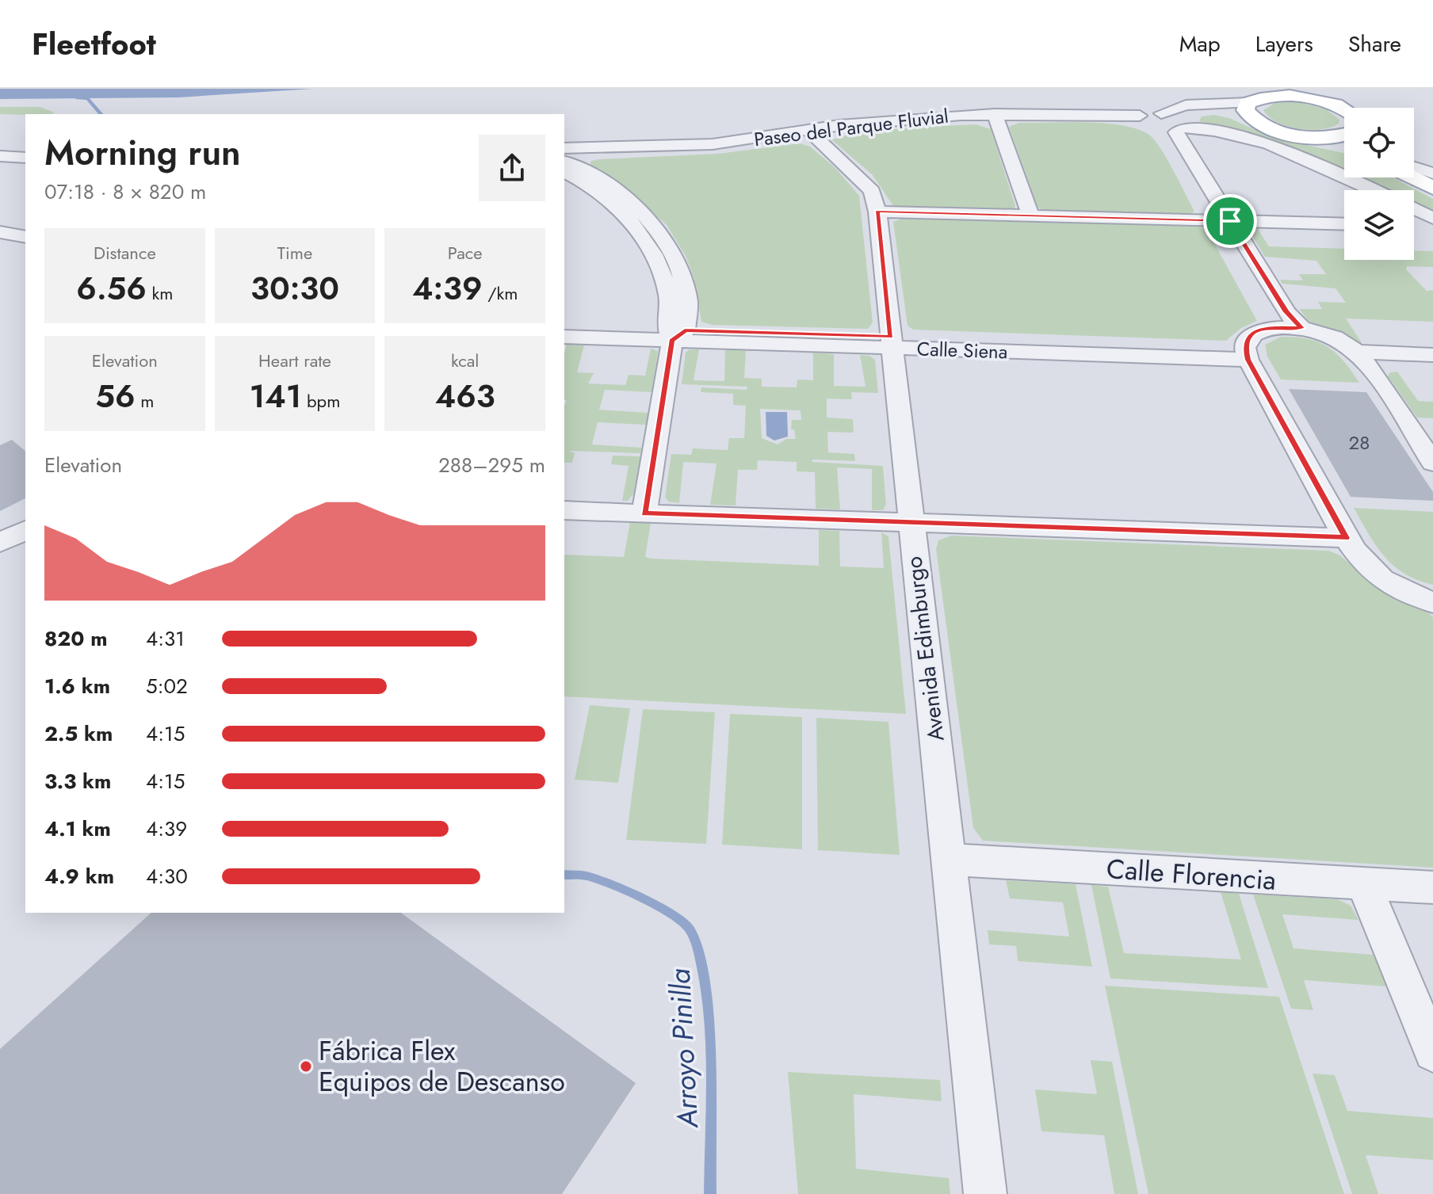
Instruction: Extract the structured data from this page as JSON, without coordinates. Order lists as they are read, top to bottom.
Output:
{
  "streets": {
    "street": [
      "Paseo del Parque Fluvial",
      "Calle Siena",
      "Avenida Edimburgo",
      "Calle Florencia"
    ]
  },
  "crossings": [
    ["Paseo del Parque Fluvial", "Avenida Edimburgo"],
    ["Calle Siena", "Avenida Edimburgo"],
    ["Avenida Edimburgo", "Calle Florencia"]
  ],
  "water": ["Arroyo Pinilla"],
  "places": ["Fábrica Flex Equipos de Descanso"],
  "house_numbers": ["28"],
  "page": {
    "header": "Fleetfoot",
    "nav": ["Map", "Layers", "Share"],
    "heading": ["Morning run", "07:18 · 8 × 820 m"],
    "stats": [
      ["Distance", "6.56 km"],
      ["Time", "30:30"],
      ["Pace", "4:39 /km"],
      ["Elevation", "56 m"],
      ["Heart rate", "141 bpm"],
      ["kcal", "463"]
    ],
    "chart": ["Elevation", "288–295 m"],
    "list": [
      {
        "name": "820 m",
        "note": "4:31"
      },
      {
        "name": "1.6 km",
        "note": "5:02"
      },
      {
        "name": "2.5 km",
        "note": "4:15"
      },
      {
        "name": "3.3 km",
        "note": "4:15"
      },
      {
        "name": "4.1 km",
        "note": "4:39"
      },
      {
        "name": "4.9 km",
        "note": "4:30"
      }
    ]
  }
}
